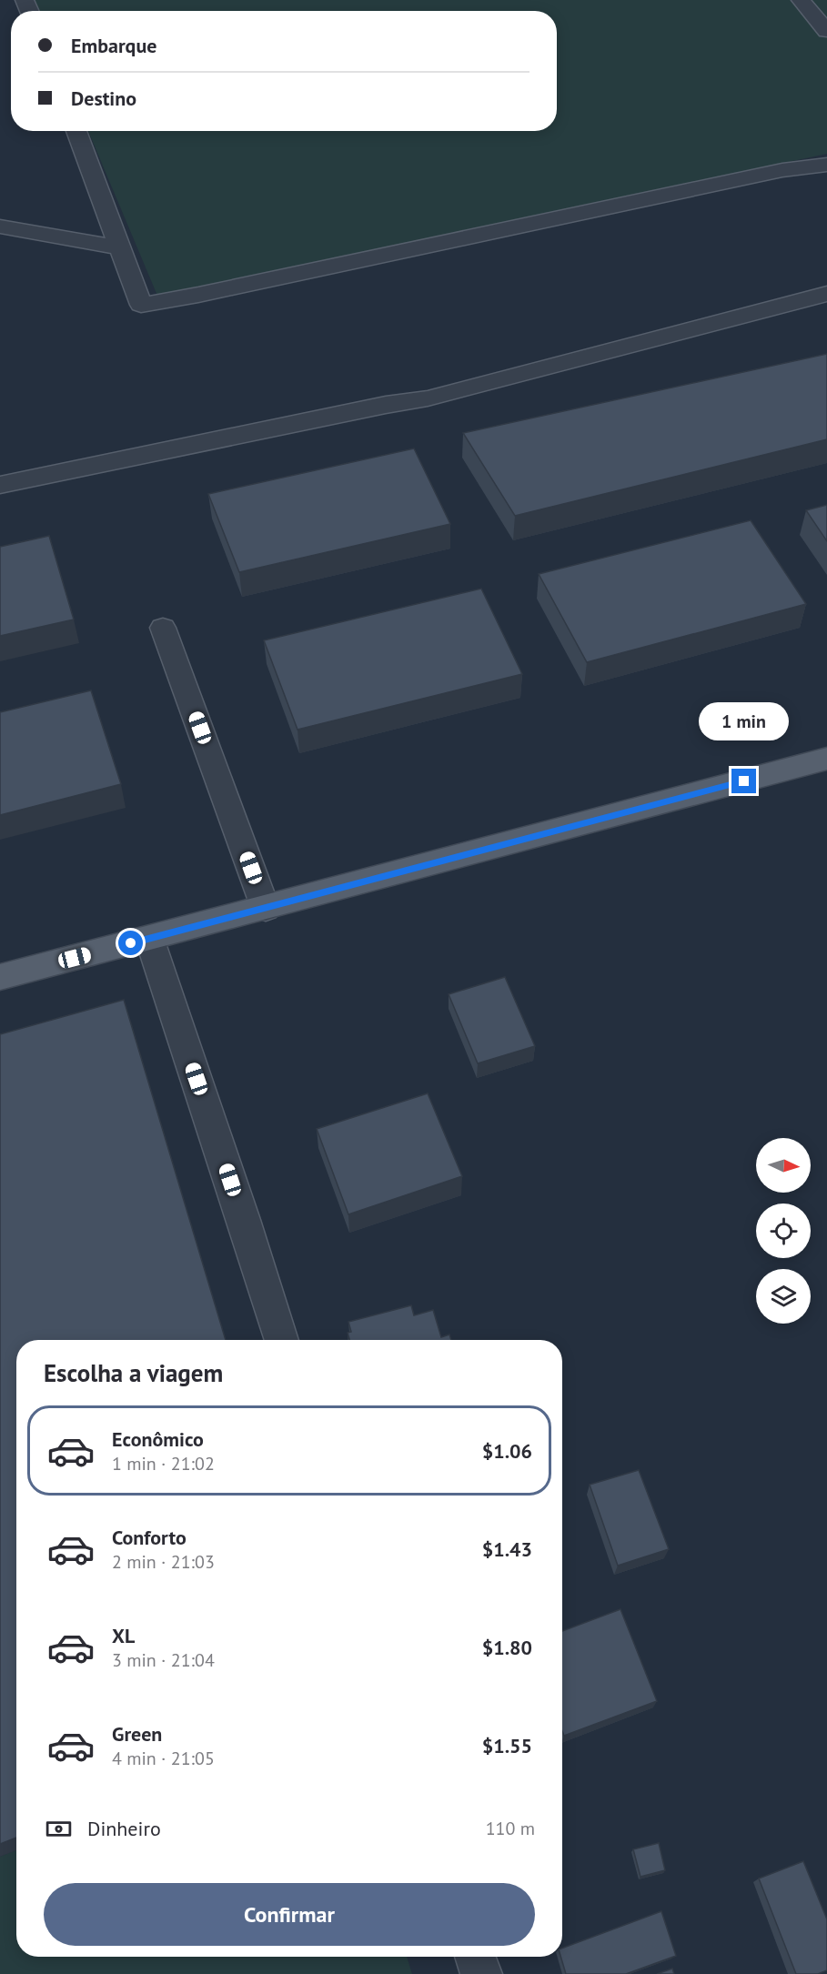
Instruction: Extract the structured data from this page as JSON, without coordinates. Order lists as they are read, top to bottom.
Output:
{
  "north": "right",
  "page": {
    "banner": ["Embarque", "Destino"],
    "bubble": "1 min",
    "heading": "Escolha a viagem",
    "list": [
      {
        "name": "Econômico",
        "note": "1 min · 21:02",
        "value": "$1.06"
      },
      {
        "name": "Conforto",
        "note": "2 min · 21:03",
        "value": "$1.43"
      },
      {
        "name": "XL",
        "note": "3 min · 21:04",
        "value": "$1.80"
      },
      {
        "name": "Green",
        "note": "4 min · 21:05",
        "value": "$1.55"
      }
    ],
    "pay": ["Dinheiro", "110 m"],
    "buttons": "Confirmar"
  }
}
